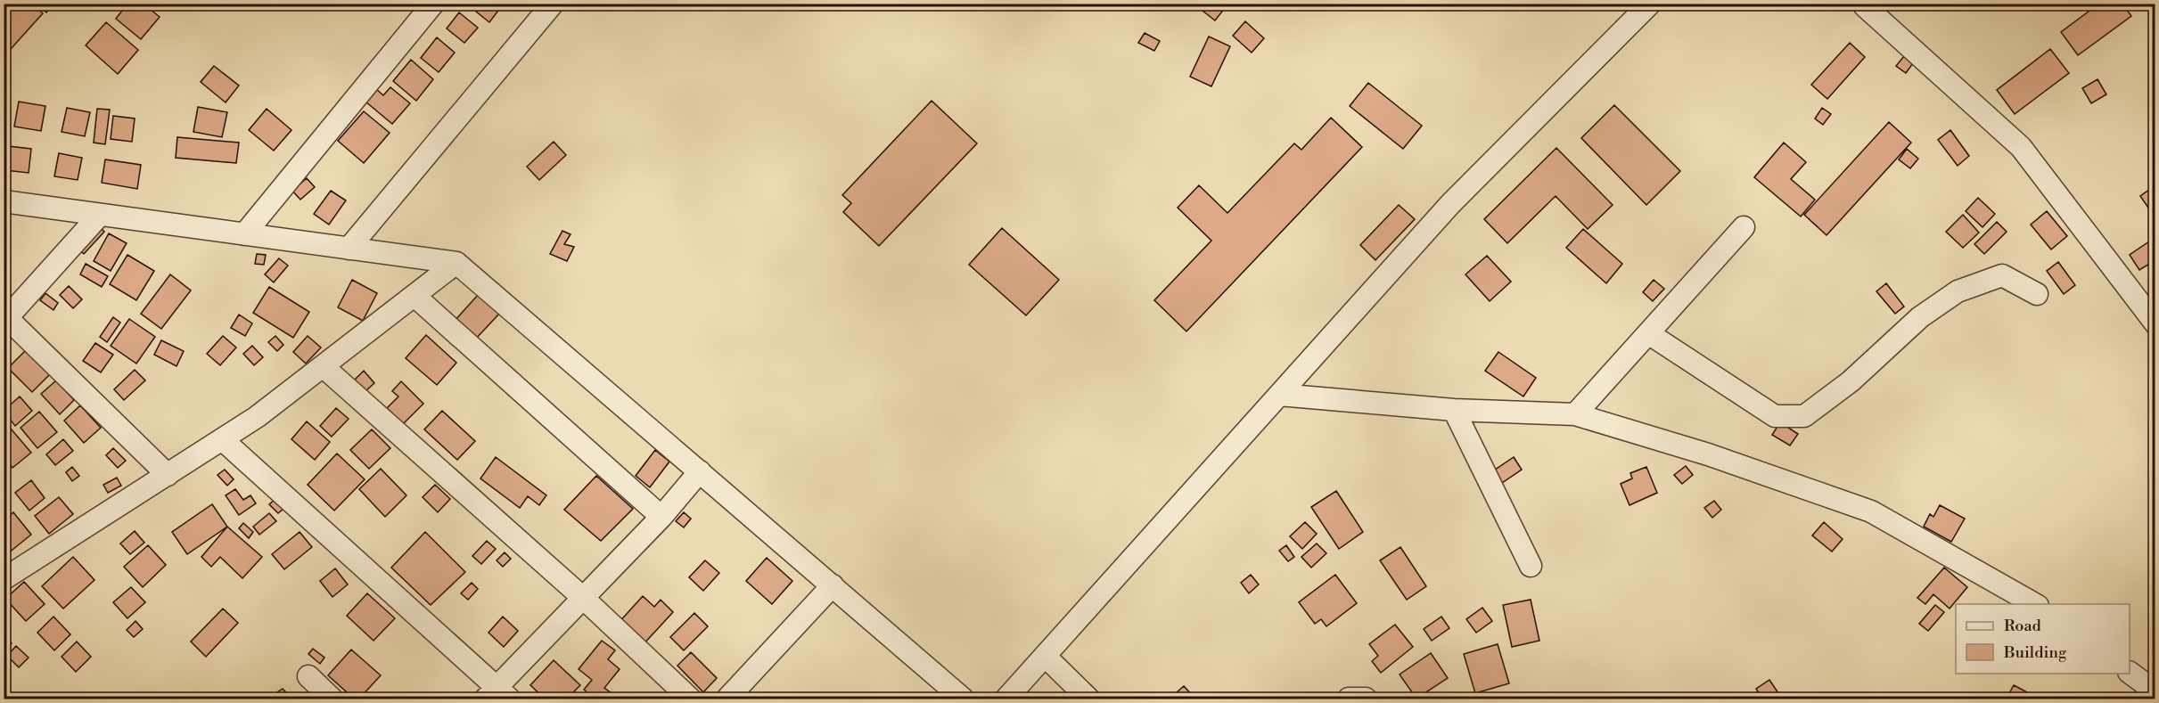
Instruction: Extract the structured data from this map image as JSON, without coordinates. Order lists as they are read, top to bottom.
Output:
{
  "legend": ["Road", "Building"]
}
